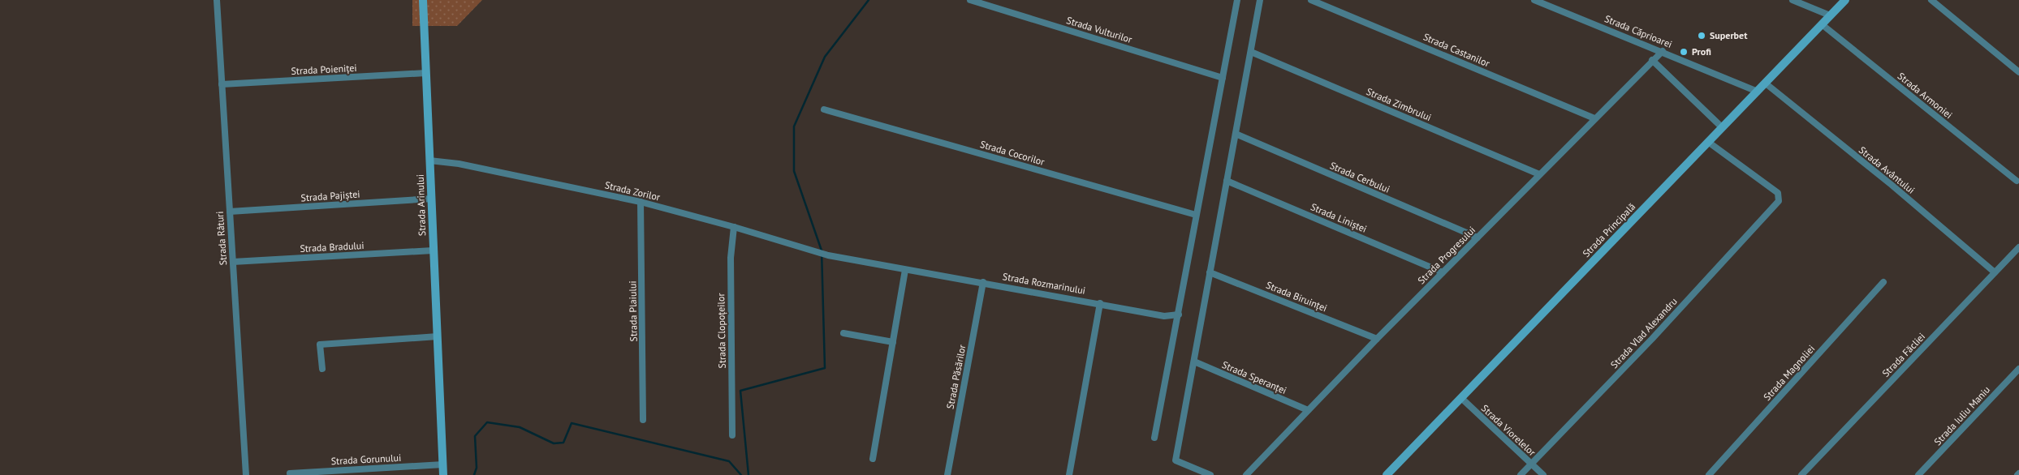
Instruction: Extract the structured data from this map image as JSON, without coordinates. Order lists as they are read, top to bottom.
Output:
{
  "streets": {
    "main road": ["Strada Arinului", "Strada Principală"],
    "street": [
      "Strada Vulturilor",
      "Strada Căprioarei",
      "Strada Castanilor",
      "Strada Poieniței",
      "Strada Armoniei",
      "Strada Zimbrului",
      "Strada Cocorilor",
      "Strada Avântului",
      "Strada Cerbului",
      "Strada Zorilor",
      "Strada Pajiștei",
      "Strada Liniștei",
      "Strada Râturi",
      "Strada Bradului",
      "Strada Progresului",
      "Strada Rozmarinului",
      "Strada Biruinței",
      "Strada Plaiului",
      "Strada Clopoțeilor",
      "Strada Vlad Alexandru",
      "Strada Făcliei",
      "Strada Magnoliei",
      "Strada Păsărilor",
      "Strada Speranței",
      "Strada Iuliu Maniu",
      "Strada Viorelelor",
      "Strada Gorunului"
    ]
  },
  "crossings": [
    ["Strada Căprioarei", "Strada Principală"],
    ["Strada Căprioarei", "Strada Progresului"],
    ["Strada Castanilor", "Strada Progresului"],
    ["Strada Poieniței", "Strada Arinului"],
    ["Strada Poieniței", "Strada Râturi"],
    ["Strada Armoniei", "Strada Principală"],
    ["Strada Zimbrului", "Strada Progresului"],
    ["Strada Avântului", "Strada Principală"],
    ["Strada Avântului", "Strada Făcliei"],
    ["Strada Cerbului", "Strada Progresului"],
    ["Strada Zorilor", "Strada Arinului"],
    ["Strada Zorilor", "Strada Rozmarinului"],
    ["Strada Zorilor", "Strada Plaiului"],
    ["Strada Zorilor", "Strada Clopoțeilor"],
    ["Strada Pajiștei", "Strada Arinului"],
    ["Strada Pajiștei", "Strada Râturi"],
    ["Strada Arinului", "Strada Bradului"],
    ["Strada Arinului", "Strada Gorunului"],
    ["Strada Liniștei", "Strada Progresului"],
    ["Strada Principală", "Strada Vlad Alexandru"],
    ["Strada Principală", "Strada Viorelelor"],
    ["Strada Râturi", "Strada Bradului"],
    ["Strada Progresului", "Strada Biruinței"],
    ["Strada Progresului", "Strada Speranței"],
    ["Strada Rozmarinului", "Strada Păsărilor"],
    ["Strada Vlad Alexandru", "Strada Viorelelor"]
  ],
  "places": ["Superbet", "Profi"]
}
